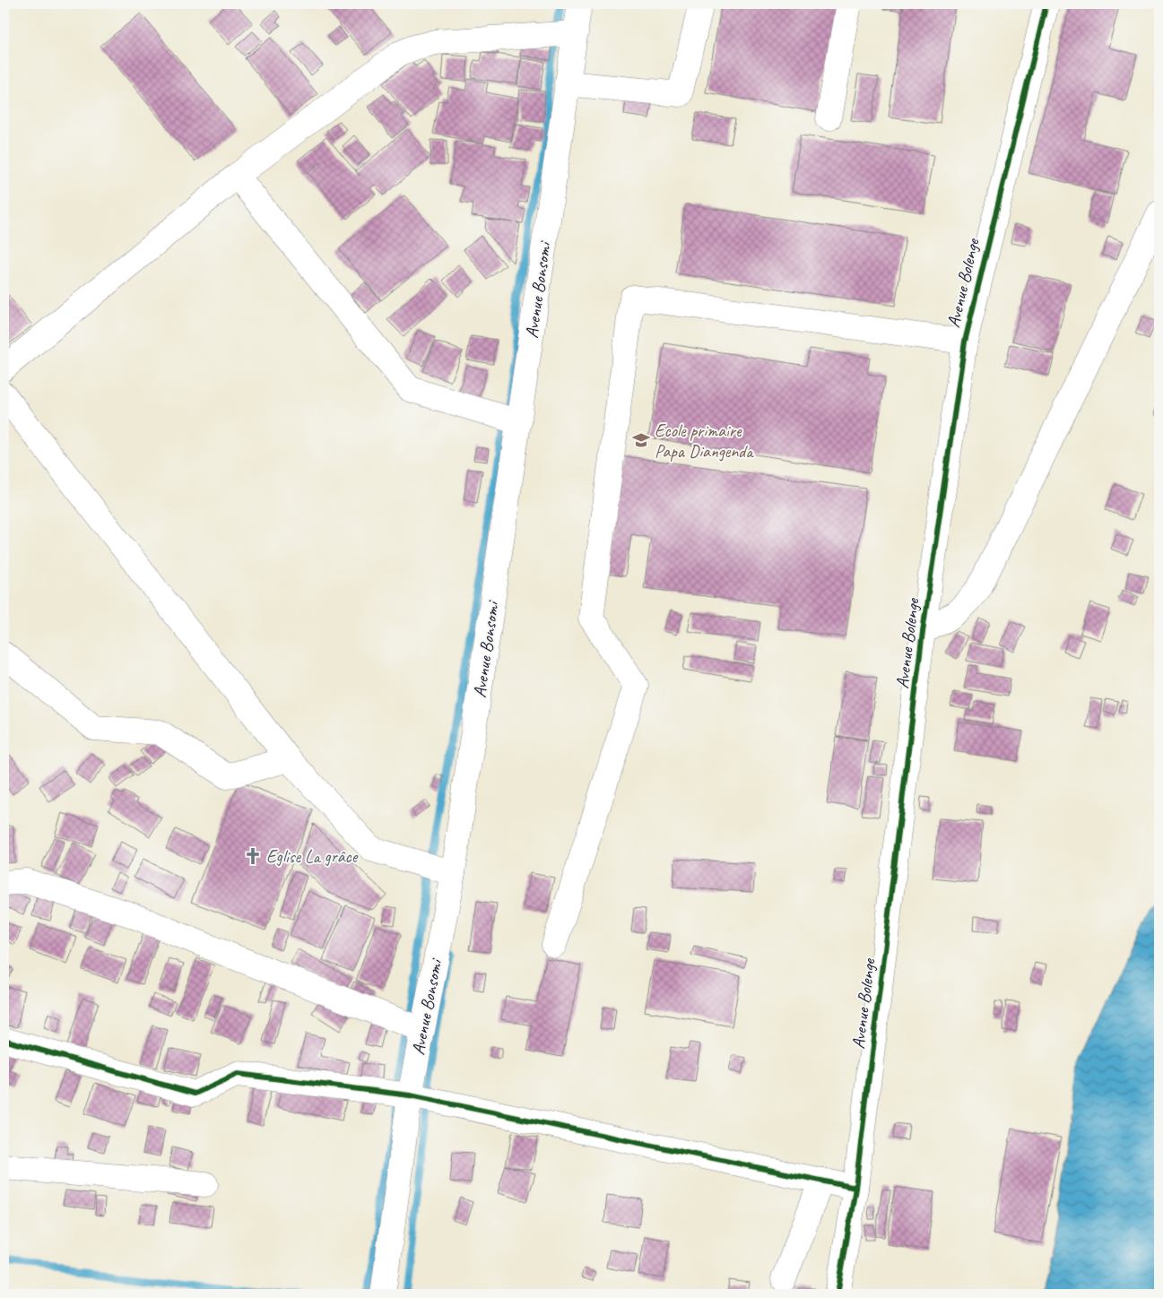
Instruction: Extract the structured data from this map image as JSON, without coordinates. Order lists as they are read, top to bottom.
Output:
{
  "streets": {
    "street": ["Avenue Bolenge", "Avenue Bonsomi"]
  },
  "places": {
    "school or university": ["Ecole primaire Papa Diangenda"],
    "church": ["Eglise La grâce"]
  }
}
